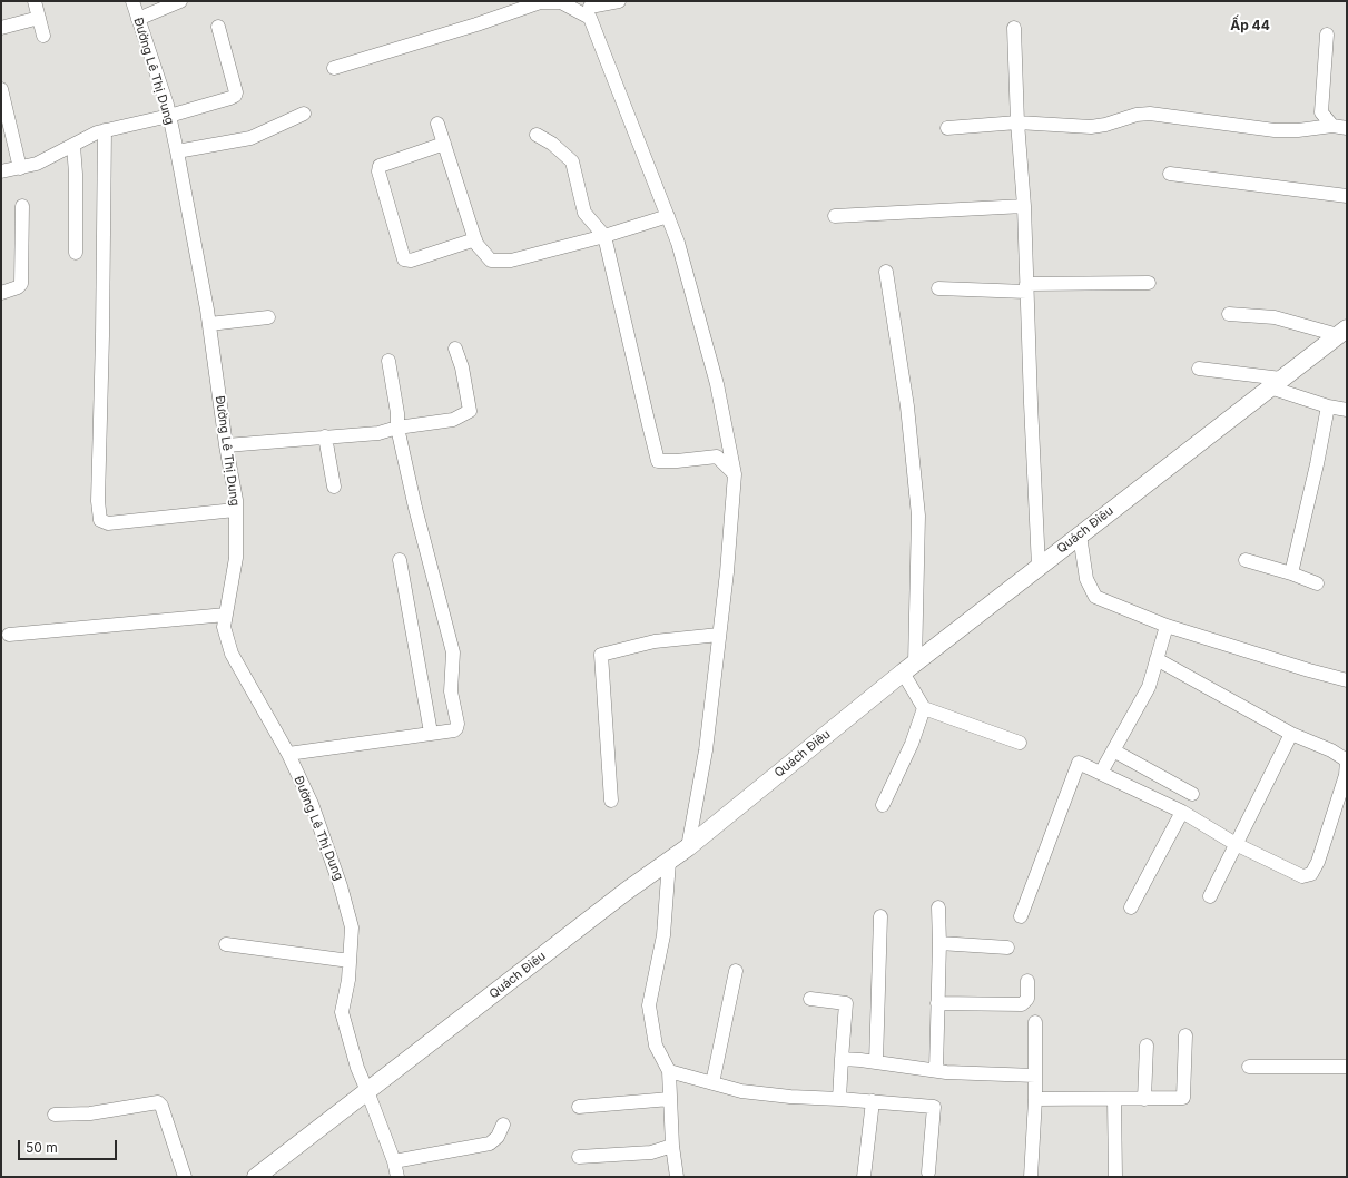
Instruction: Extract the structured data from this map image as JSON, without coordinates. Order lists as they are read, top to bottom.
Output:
{
  "streets": {
    "main road": ["Quách Điêu"],
    "street": ["Đường Lê Thị Dung"]
  },
  "crossings": [
    ["Đường Lê Thị Dung", "Quách Điêu"]
  ],
  "districts": ["Ấp 44"],
  "scale_bar": "50 m"
}
